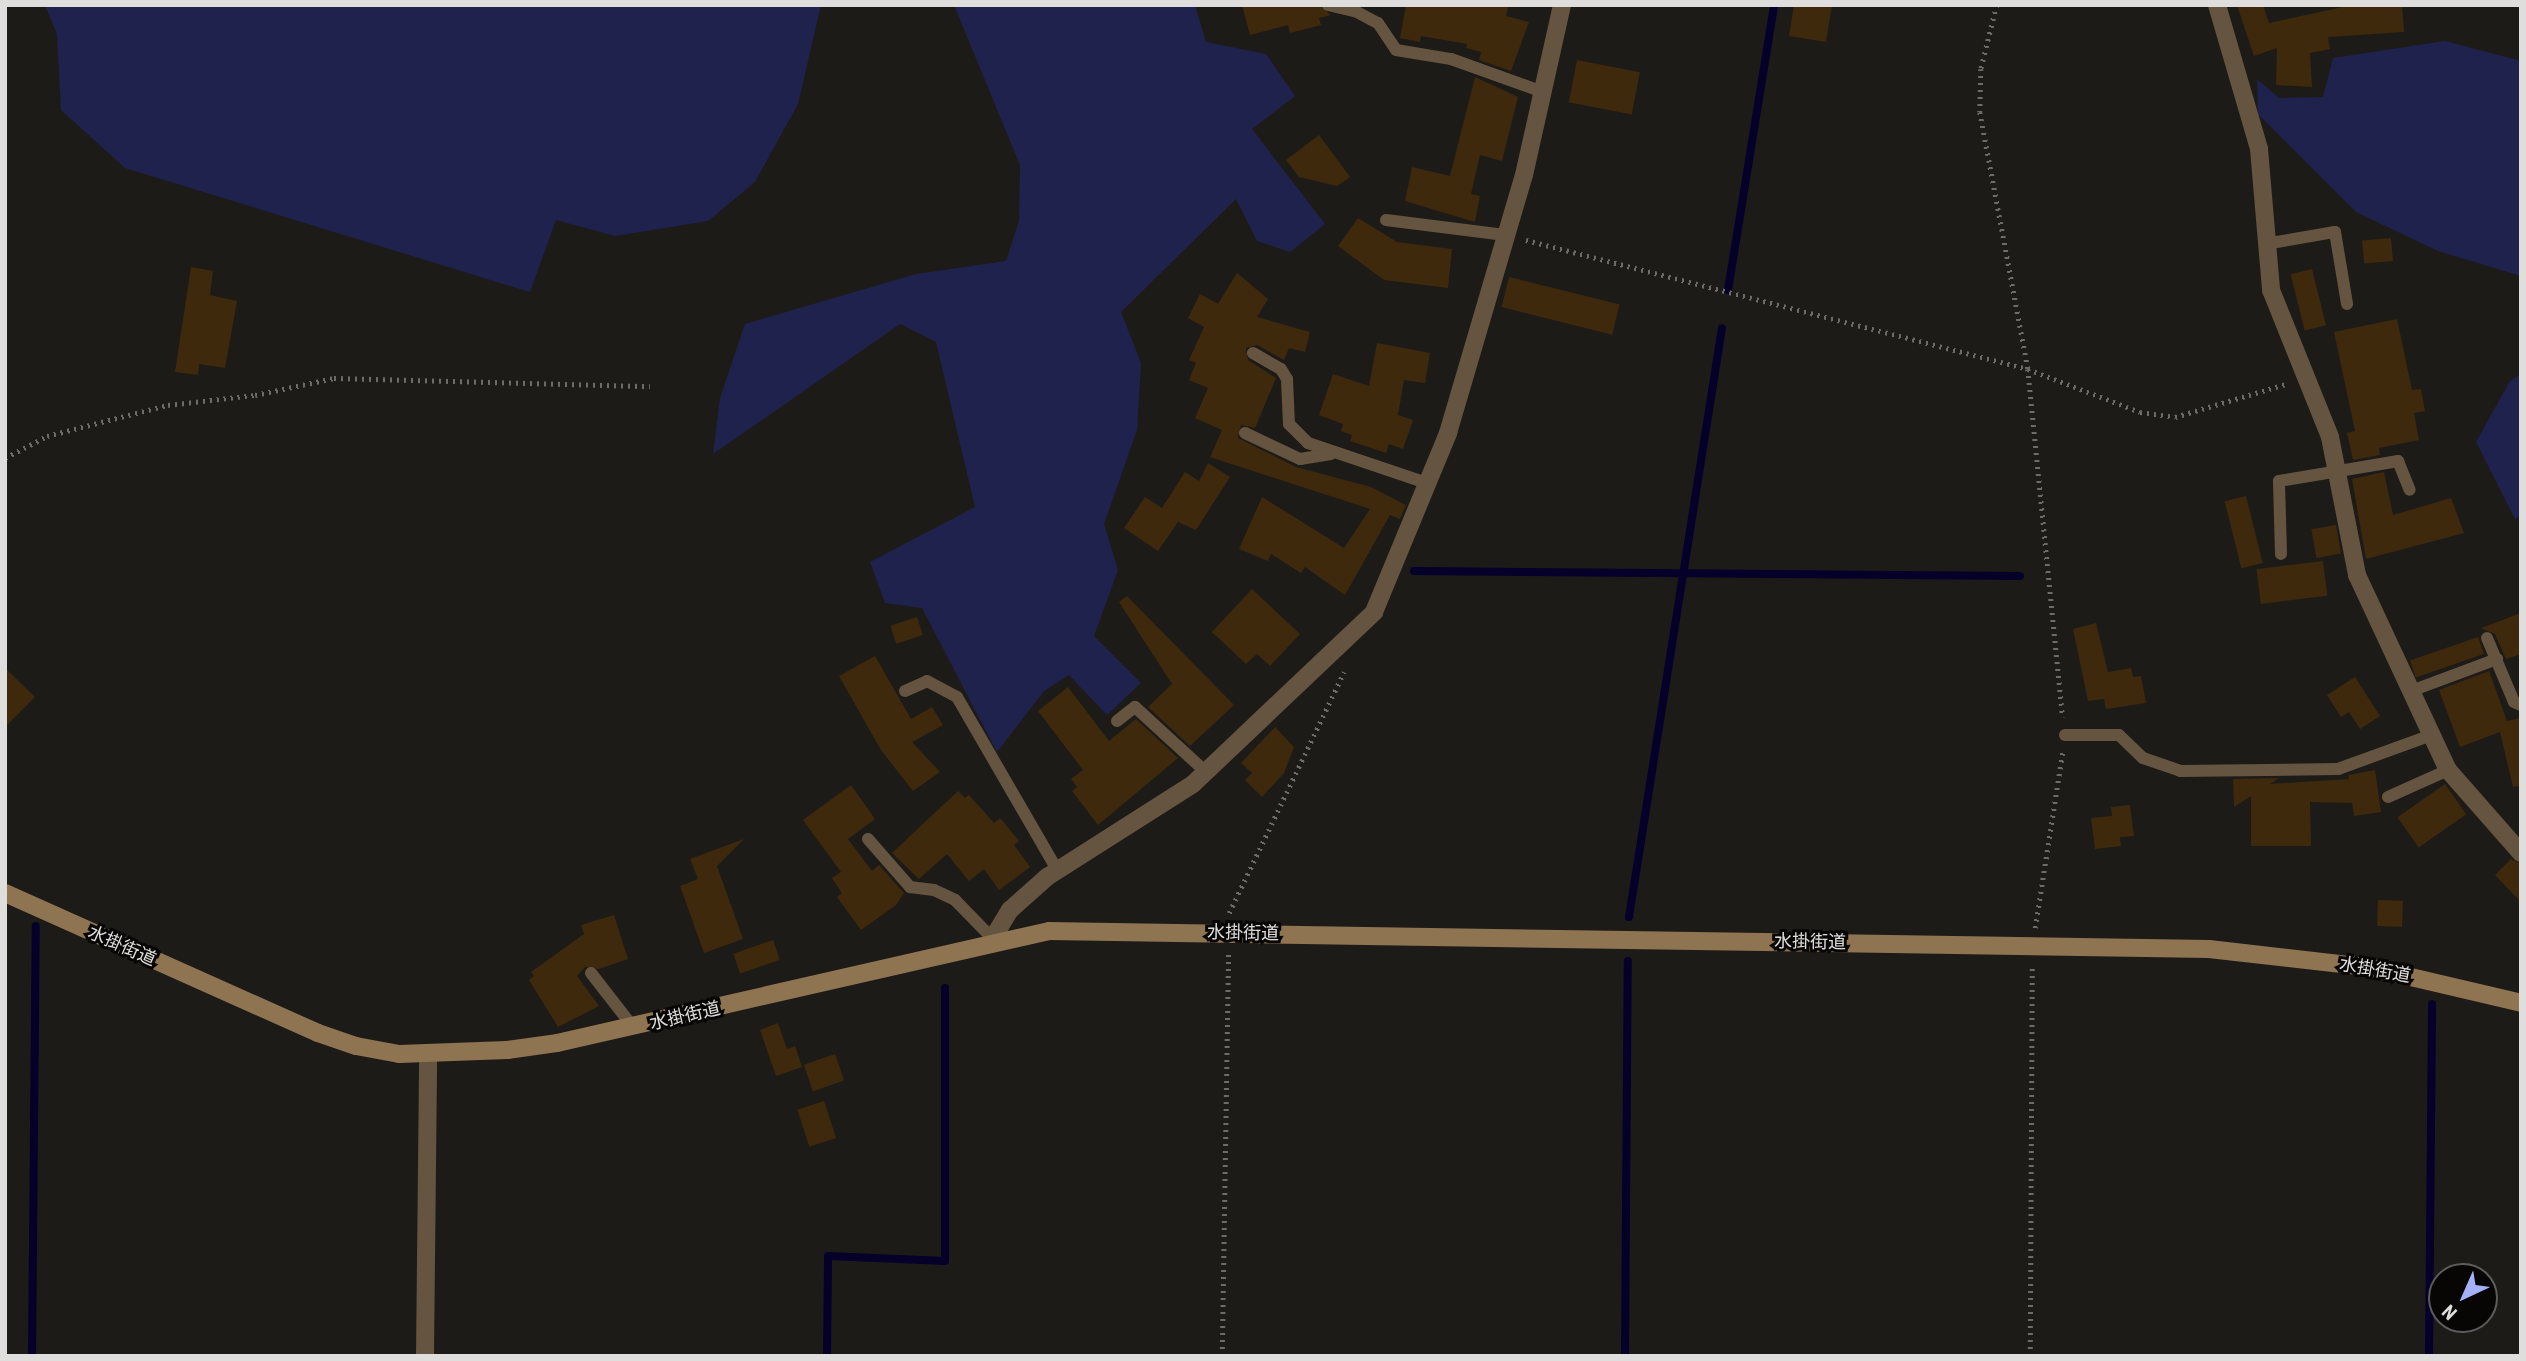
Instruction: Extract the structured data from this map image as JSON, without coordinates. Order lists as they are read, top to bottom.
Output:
{
  "streets": {
    "main road": ["水掛街道"]
  },
  "north": "bottom left"
}
